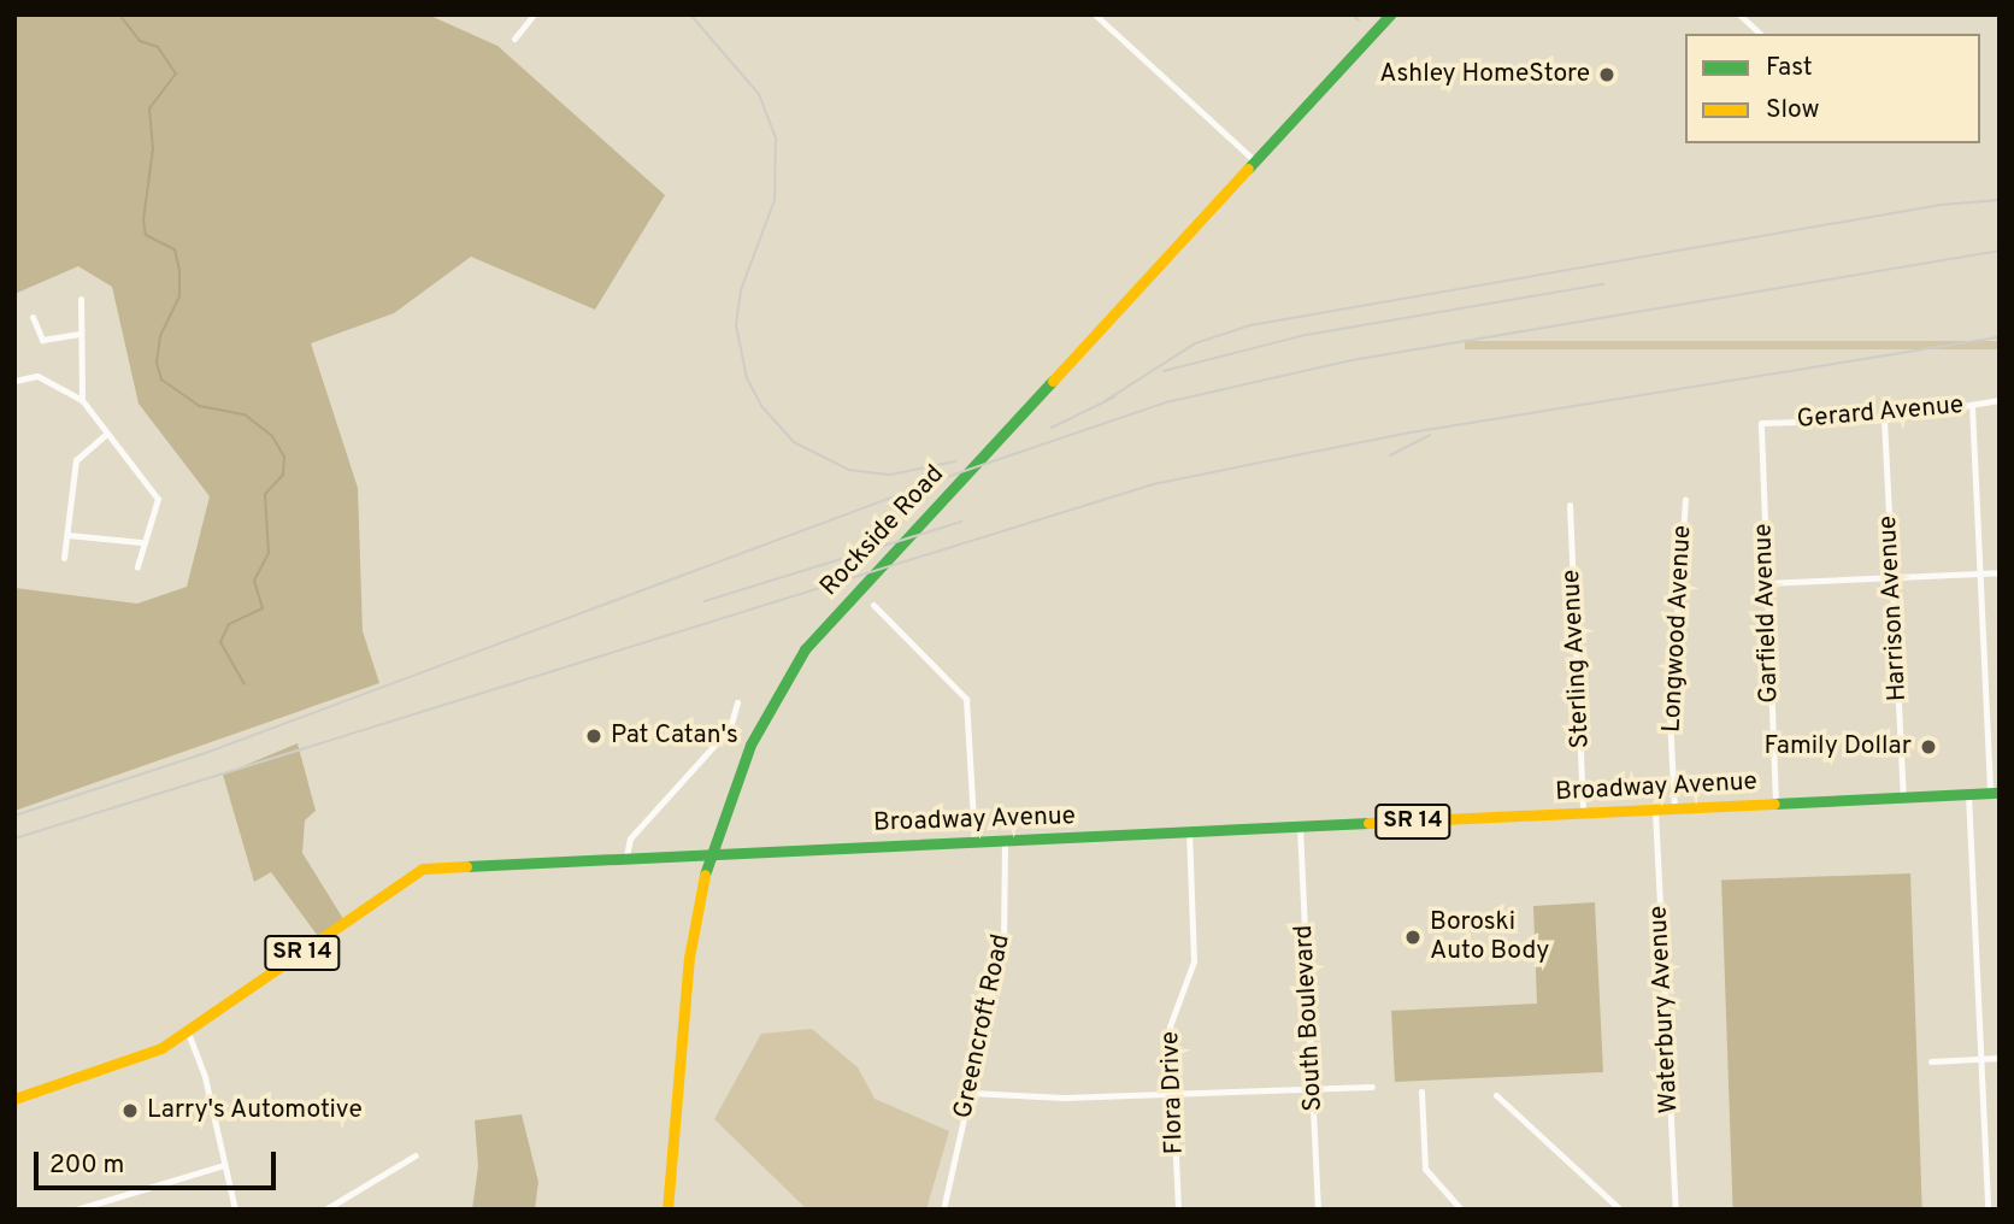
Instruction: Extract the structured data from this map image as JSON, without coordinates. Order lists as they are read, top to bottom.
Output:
{
  "streets": {
    "main road": ["Rockside Road", "Broadway Avenue", "SR 14"],
    "street": [
      "Gerard Avenue",
      "Harrison Avenue",
      "Garfield Avenue",
      "Longwood Avenue",
      "Sterling Avenue",
      "Waterbury Avenue",
      "South Boulevard",
      "Greencroft Road",
      "Flora Drive"
    ]
  },
  "crossings": [
    ["Gerard Avenue", "Harrison Avenue"],
    ["Gerard Avenue", "Garfield Avenue"],
    ["Rockside Road", "Broadway Avenue"],
    ["Harrison Avenue", "Broadway Avenue"],
    ["Garfield Avenue", "Broadway Avenue"],
    ["Longwood Avenue", "Broadway Avenue"],
    ["Sterling Avenue", "Broadway Avenue"],
    ["Broadway Avenue", "Waterbury Avenue"],
    ["Broadway Avenue", "South Boulevard"],
    ["Broadway Avenue", "Greencroft Road"],
    ["Broadway Avenue", "Flora Drive"]
  ],
  "places": [
    "Ashley HomeStore",
    "Pat Catan's",
    "Family Dollar",
    "Boroski Auto Body",
    "Larry's Automotive"
  ],
  "legend": ["Fast", "Slow"],
  "scale_bar": "200 m"
}
